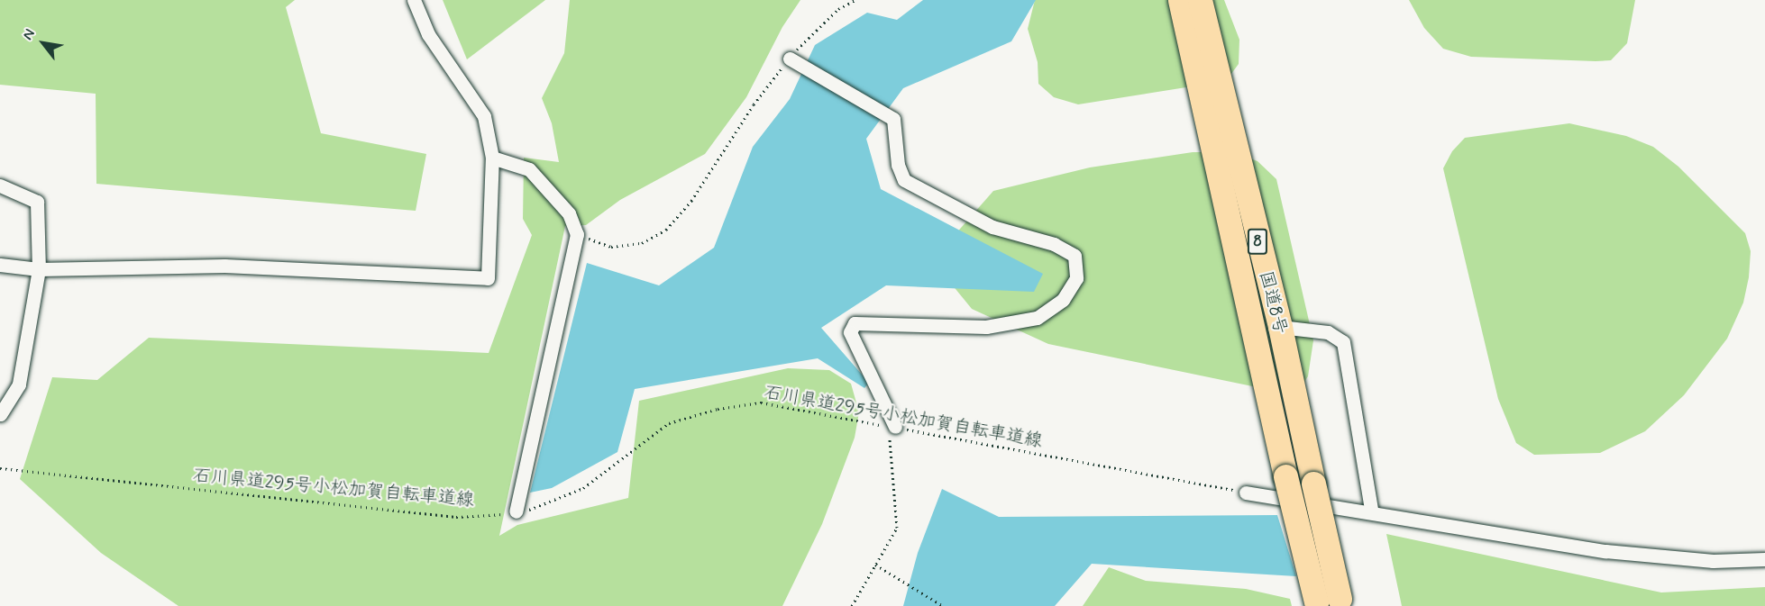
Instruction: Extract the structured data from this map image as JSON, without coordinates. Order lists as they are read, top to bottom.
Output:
{
  "streets": {
    "highway": ["8", "国道8号"],
    "path": ["石川県道295号小松加賀自転車道線"]
  },
  "north": "top left"
}
